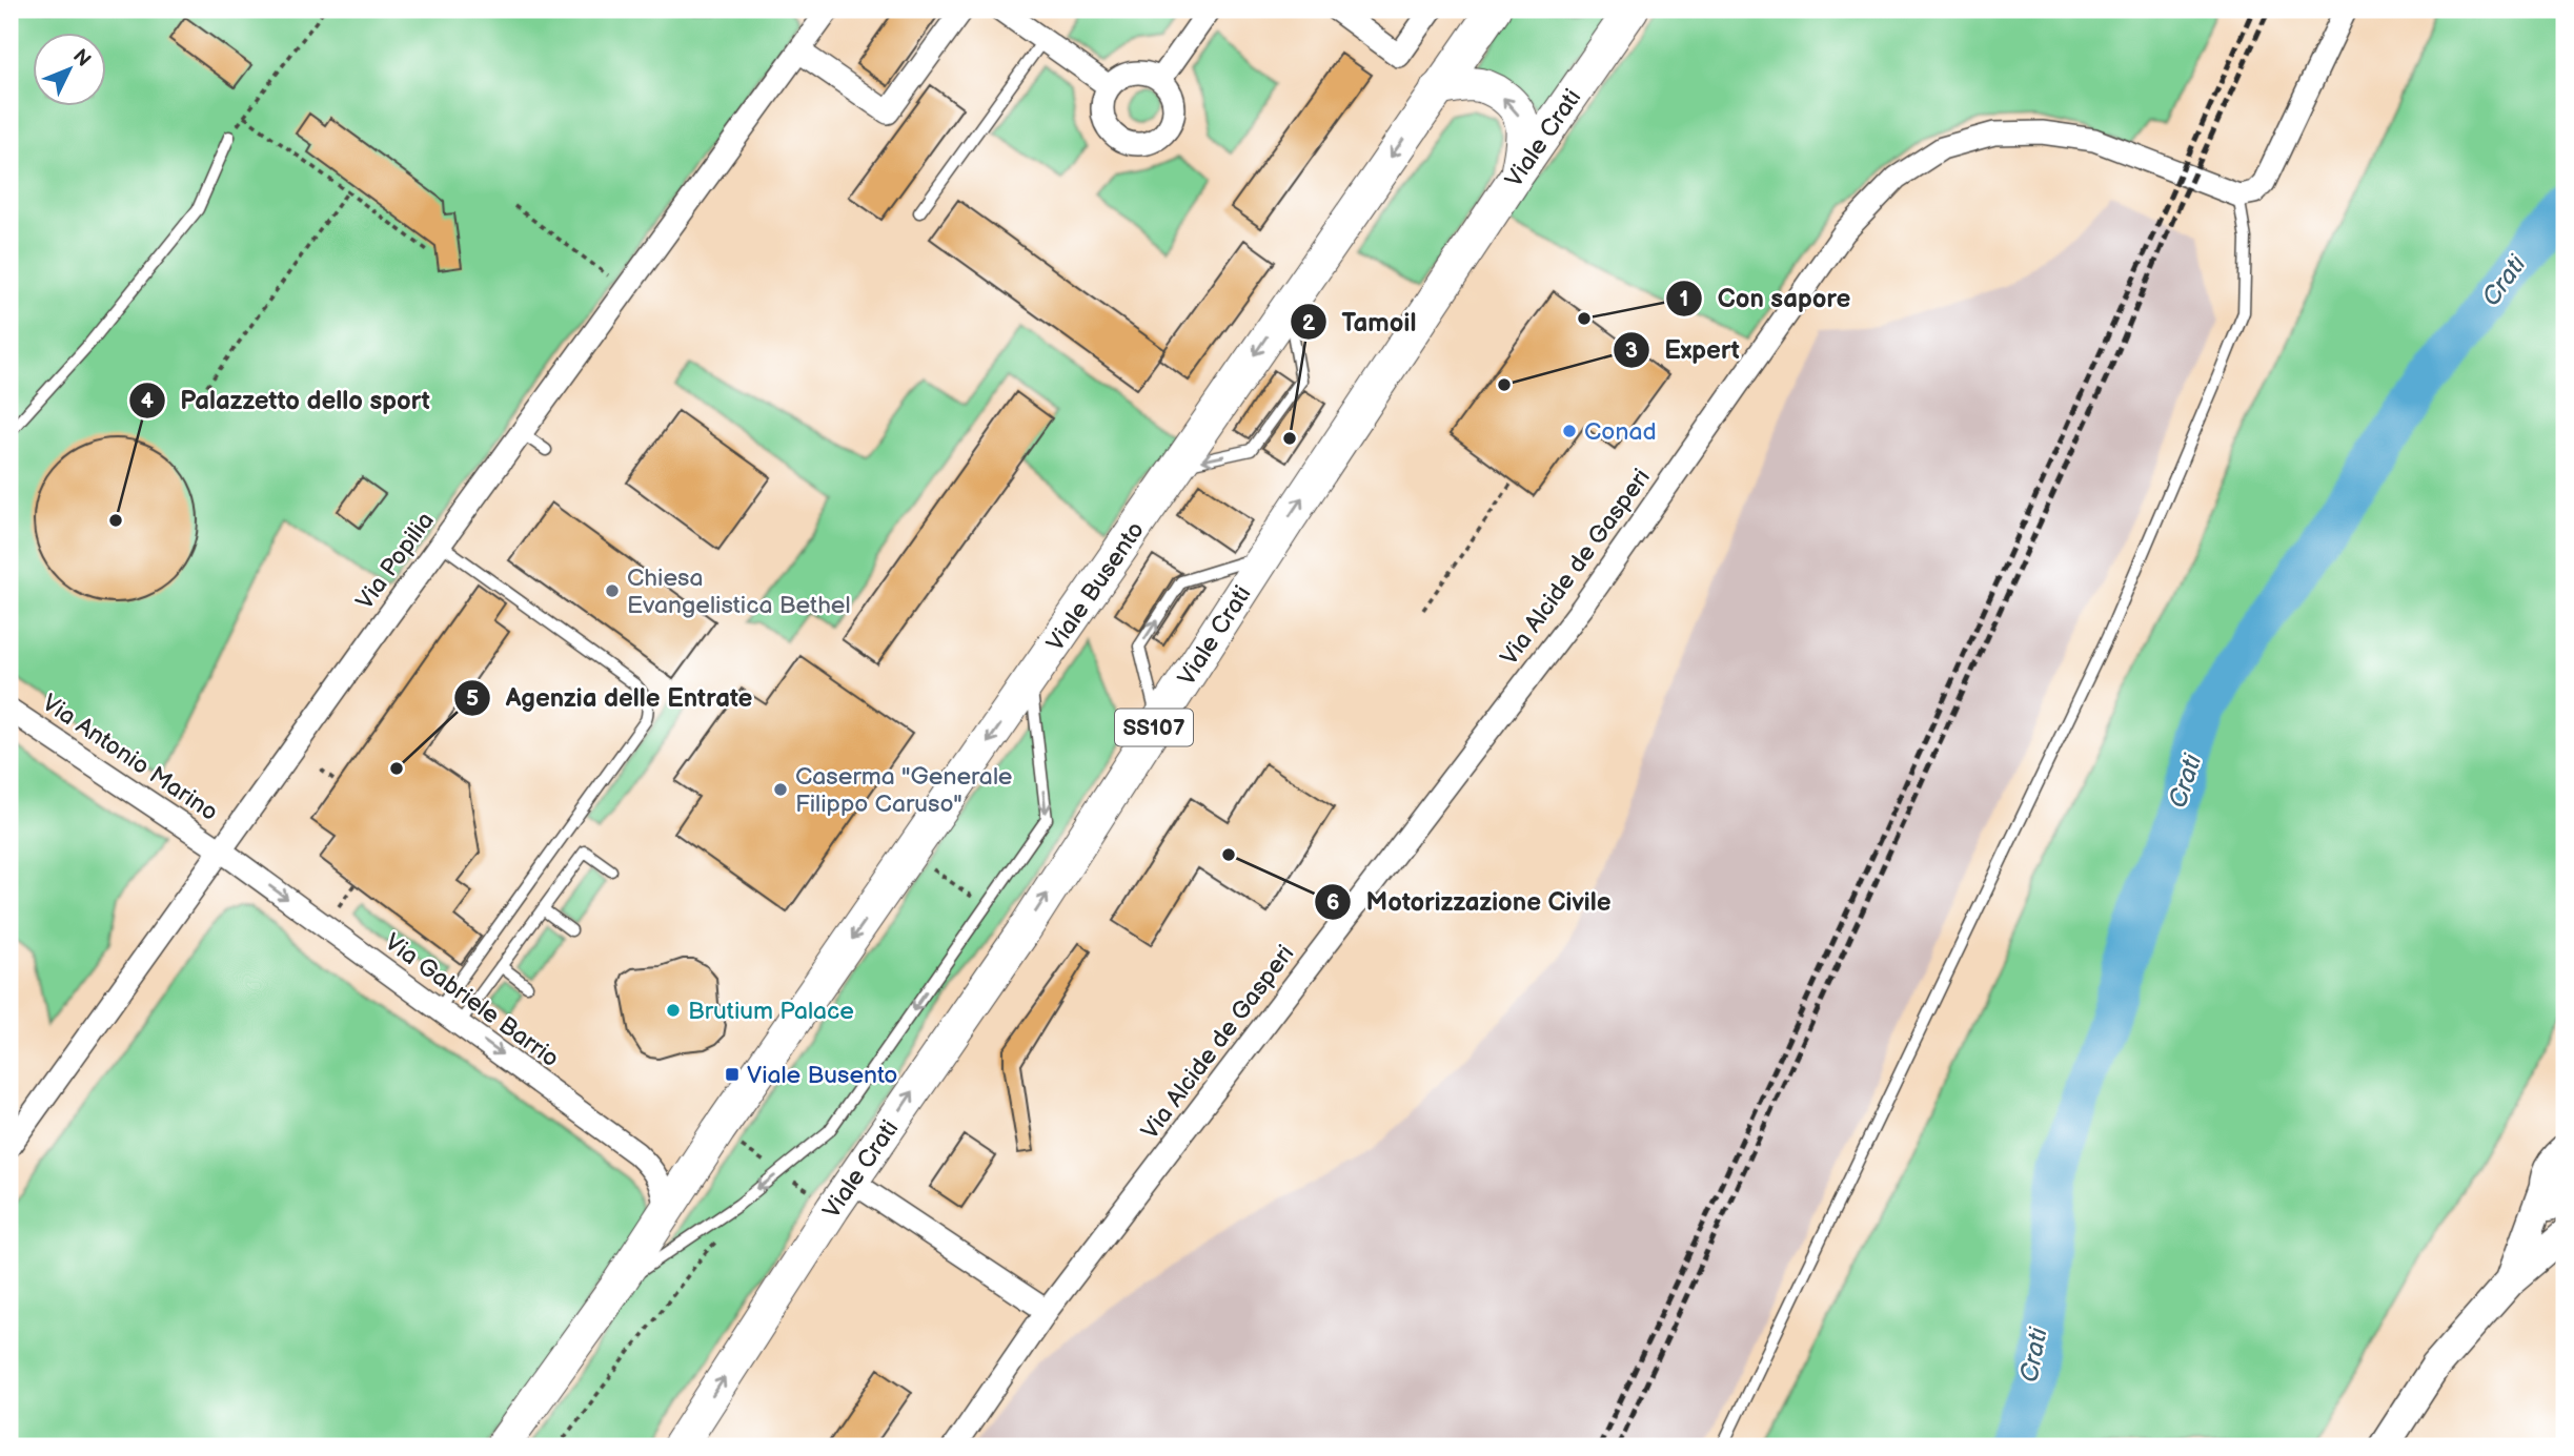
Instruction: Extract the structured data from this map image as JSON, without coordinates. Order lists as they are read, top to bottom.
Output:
{
  "streets": {
    "main road": ["Viale Crati", "Viale Busento", "SS107"],
    "street": [
      "Via Popilia",
      "Via Alcide de Gasperi",
      "Via Antonio Marino",
      "Via Gabriele Barrio"
    ]
  },
  "crossings": [
    ["Via Popilia", "Via Antonio Marino"],
    ["Via Popilia", "Via Gabriele Barrio"],
    ["Viale Busento", "Via Gabriele Barrio"],
    ["Via Antonio Marino", "Via Gabriele Barrio"]
  ],
  "one_way": ["Viale Crati", "Viale Busento", "Via Gabriele Barrio"],
  "water": ["Crati"],
  "places": {
    "other": [
      "Con sapore",
      "Expert",
      "Conad",
      "Tamoil",
      "Palazzetto dello sport",
      "Chiesa Evangelistica Bethel",
      "Agenzia delle Entrate",
      "Caserma \"Generale Filippo Caruso\"",
      "Motorizzazione Civile",
      "Brutium Palace"
    ],
    "transit": ["Viale Busento"]
  },
  "north": "top right"
}
